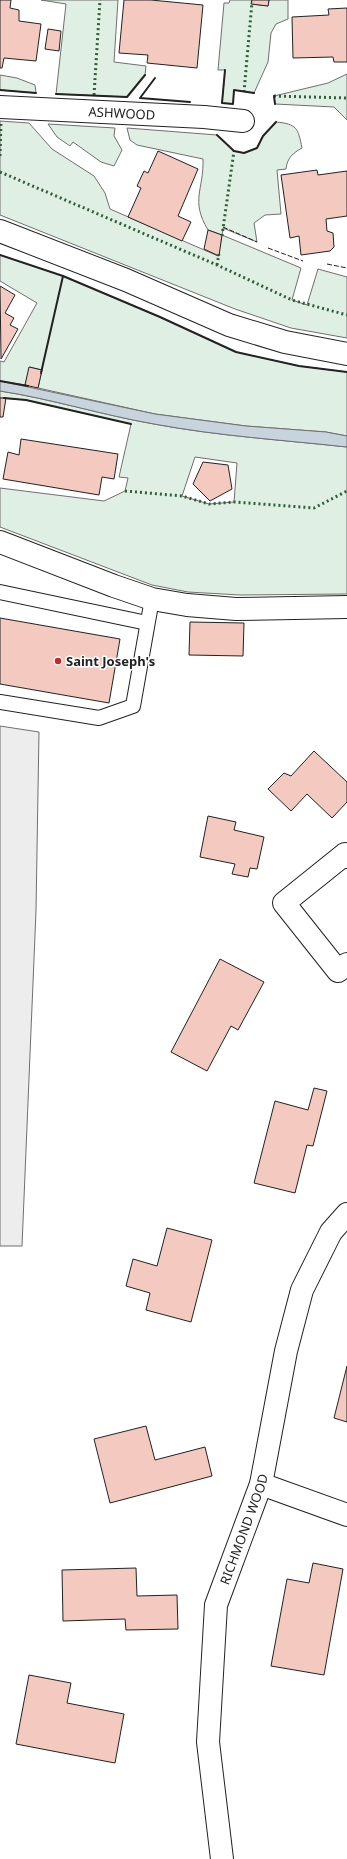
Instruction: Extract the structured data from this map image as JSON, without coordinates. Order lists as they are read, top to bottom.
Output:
{
  "streets": {
    "street": ["ASHWOOD", "RICHMOND WOOD"]
  },
  "places": ["Saint Joseph's"]
}
